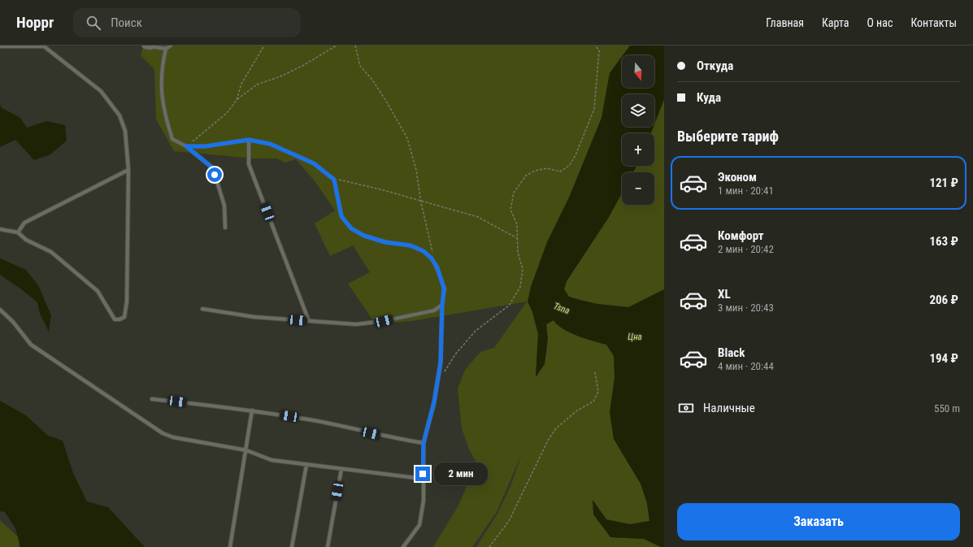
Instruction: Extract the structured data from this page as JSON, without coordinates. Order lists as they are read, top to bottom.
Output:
{
  "water": ["Tsna", "Цна"],
  "north": "bottom",
  "page": {
    "header": "Hoppr",
    "search": "Поиск",
    "nav": [
      "Главная",
      "Карта",
      "О нас",
      "Контакты"
    ],
    "banner": ["Откуда", "Куда"],
    "map_buttons": ["+", "−"],
    "heading": "Выберите тариф",
    "list": [
      {
        "name": "Эконом",
        "note": "1 мин · 20:41",
        "value": "121 ₽"
      },
      {
        "name": "Комфорт",
        "note": "2 мин · 20:42",
        "value": "163 ₽"
      },
      {
        "name": "XL",
        "note": "3 мин · 20:43",
        "value": "206 ₽"
      },
      {
        "name": "Black",
        "note": "4 мин · 20:44",
        "value": "194 ₽"
      }
    ],
    "pay": ["Наличные", "550 m"],
    "bubble": "2 мин",
    "buttons": "Заказать"
  }
}
